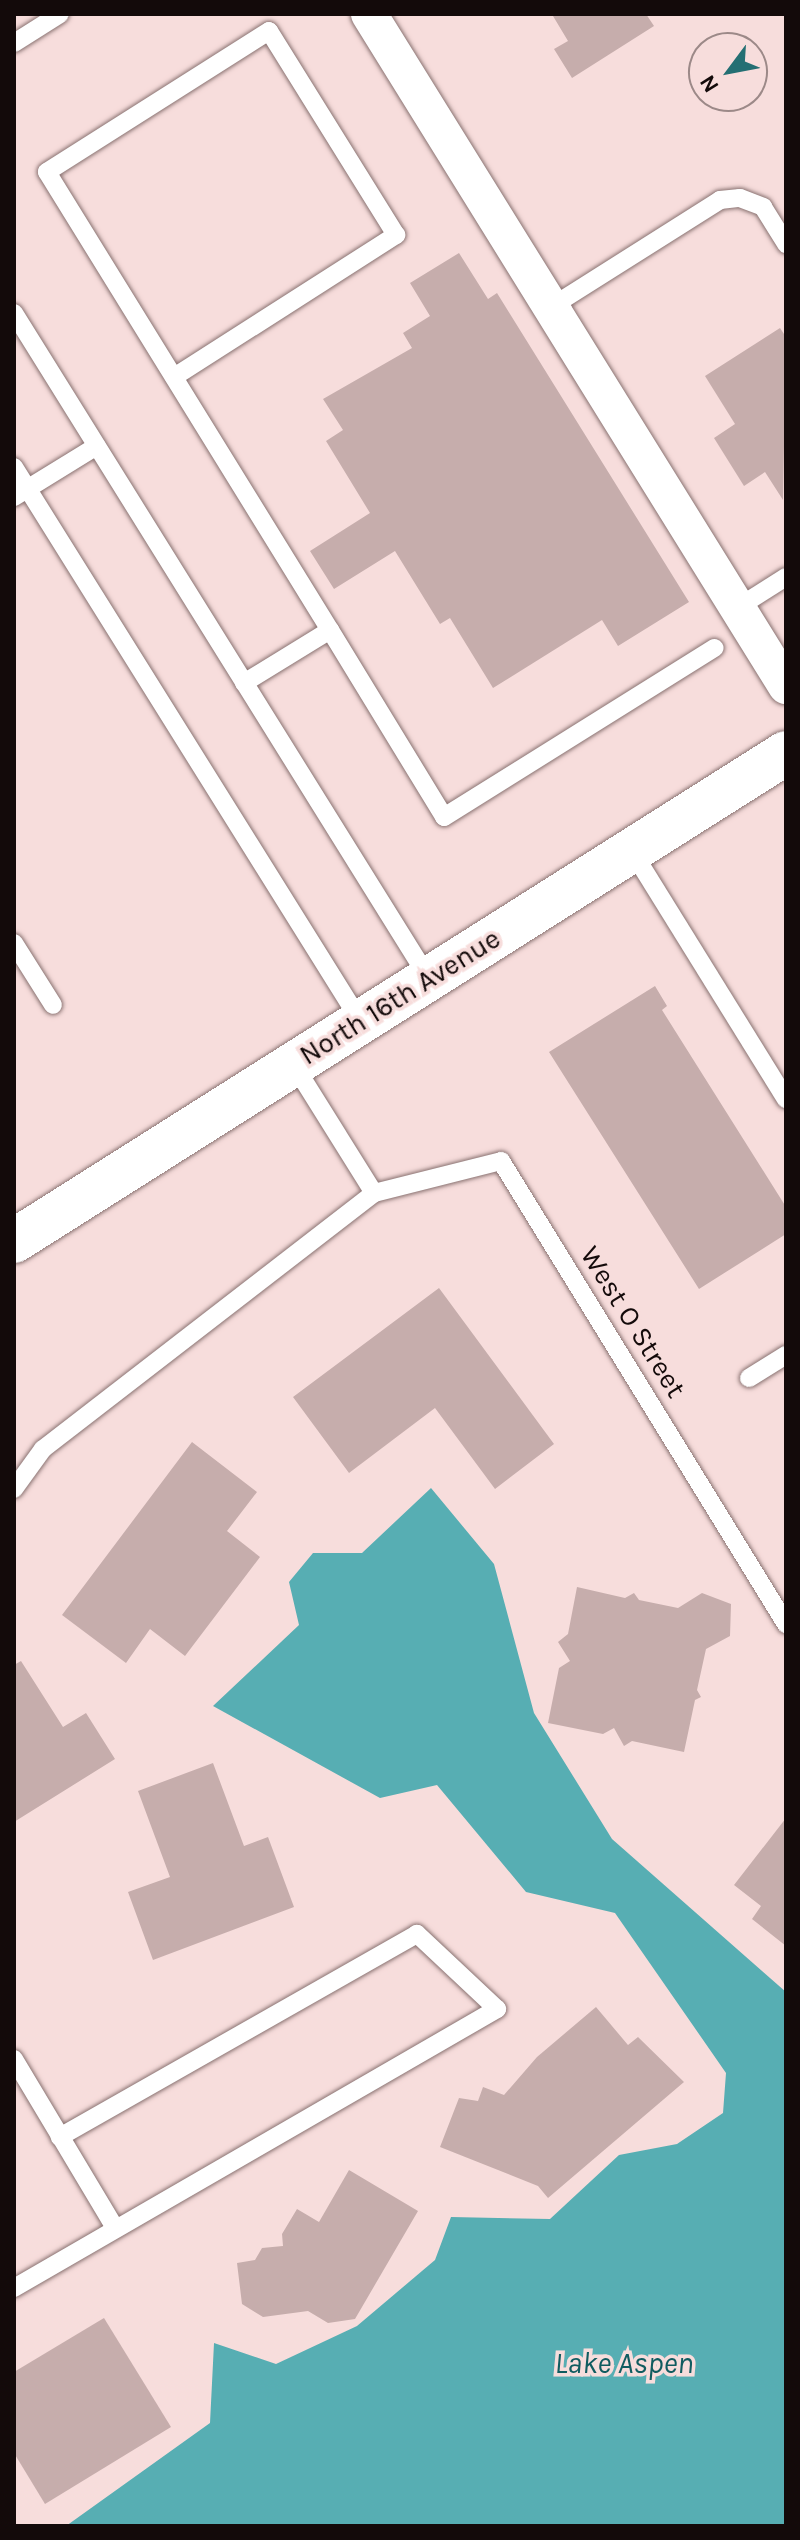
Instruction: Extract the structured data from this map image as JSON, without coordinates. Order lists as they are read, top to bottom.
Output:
{
  "streets": {
    "main road": ["North 16th Avenue"],
    "lane": ["West O Street"]
  },
  "water": ["Lake Aspen"],
  "north": "bottom left"
}
